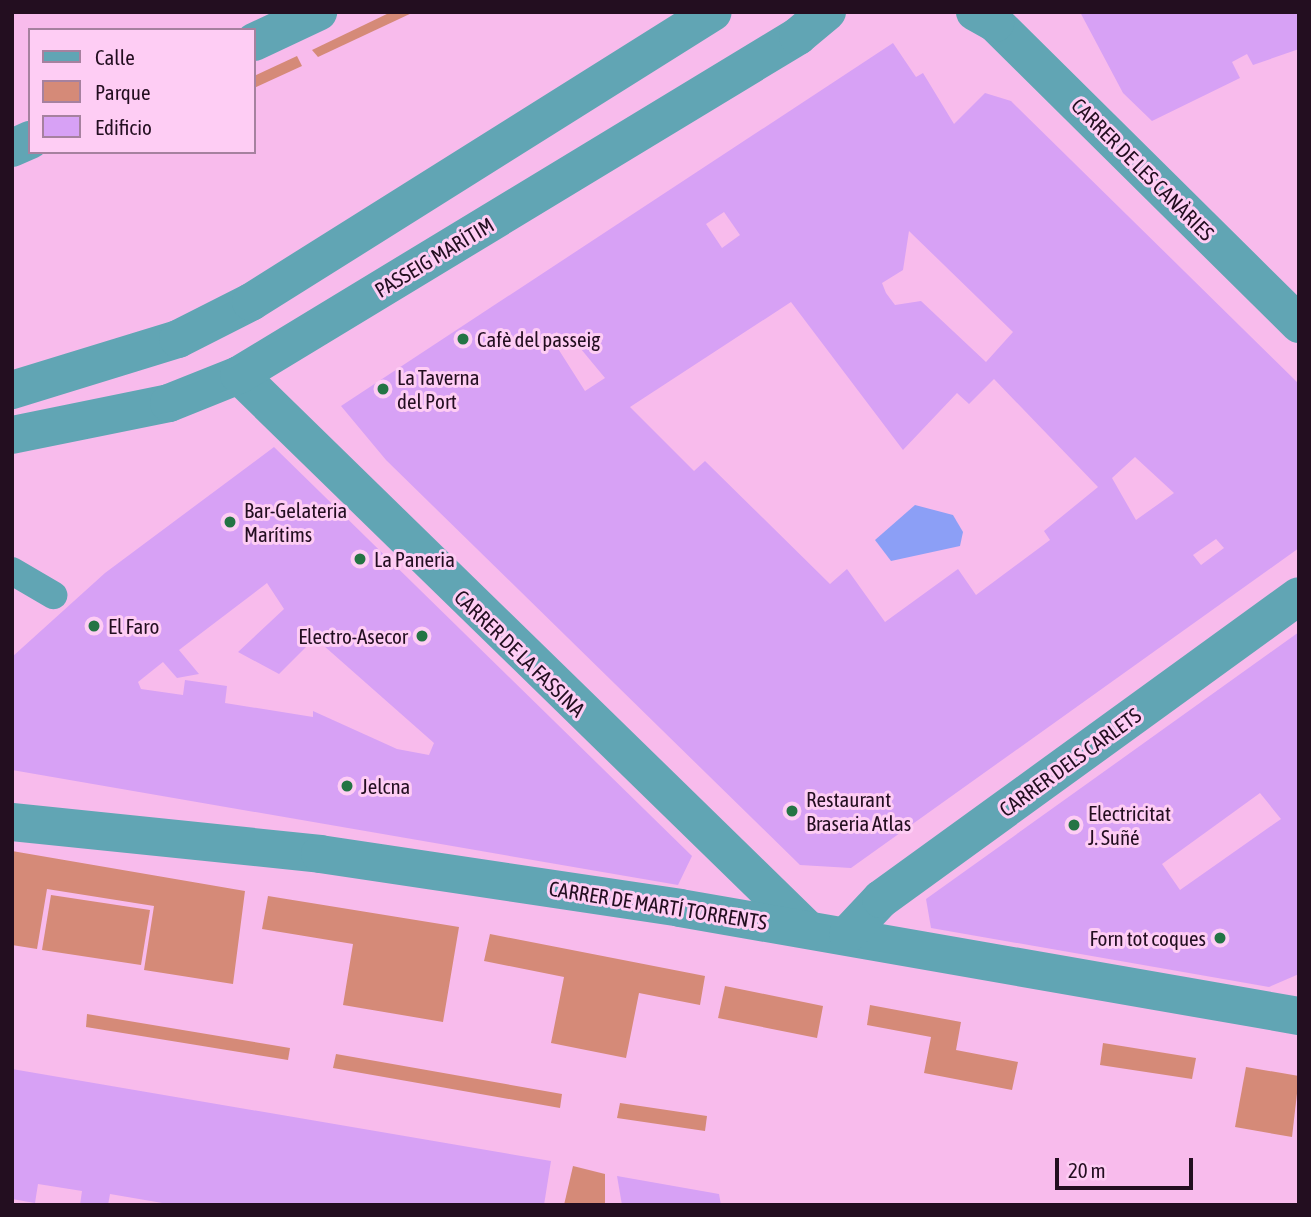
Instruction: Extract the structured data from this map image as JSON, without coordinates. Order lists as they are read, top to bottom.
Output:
{
  "streets": {
    "street": [
      "CARRER DE LES CANÀRIES",
      "PASSEIG MARÍTIM",
      "CARRER DE LA FASSINA",
      "CARRER DELS CARLETS",
      "CARRER DE MARTÍ TORRENTS"
    ]
  },
  "crossings": [
    ["PASSEIG MARÍTIM", "CARRER DE LA FASSINA"],
    ["CARRER DE LA FASSINA", "CARRER DE MARTÍ TORRENTS"],
    ["CARRER DELS CARLETS", "CARRER DE MARTÍ TORRENTS"]
  ],
  "places": [
    "Cafè del passeig",
    "La Taverna del Port",
    "Bar-Gelateria Marítims",
    "La Paneria",
    "El Faro",
    "Electro-Asecor",
    "Jelcna",
    "Restaurant Braseria Atlas",
    "Electricitat J. Suñé",
    "Forn tot coques"
  ],
  "legend": ["Calle", "Parque", "Edificio"],
  "scale_bar": "20 m"
}
